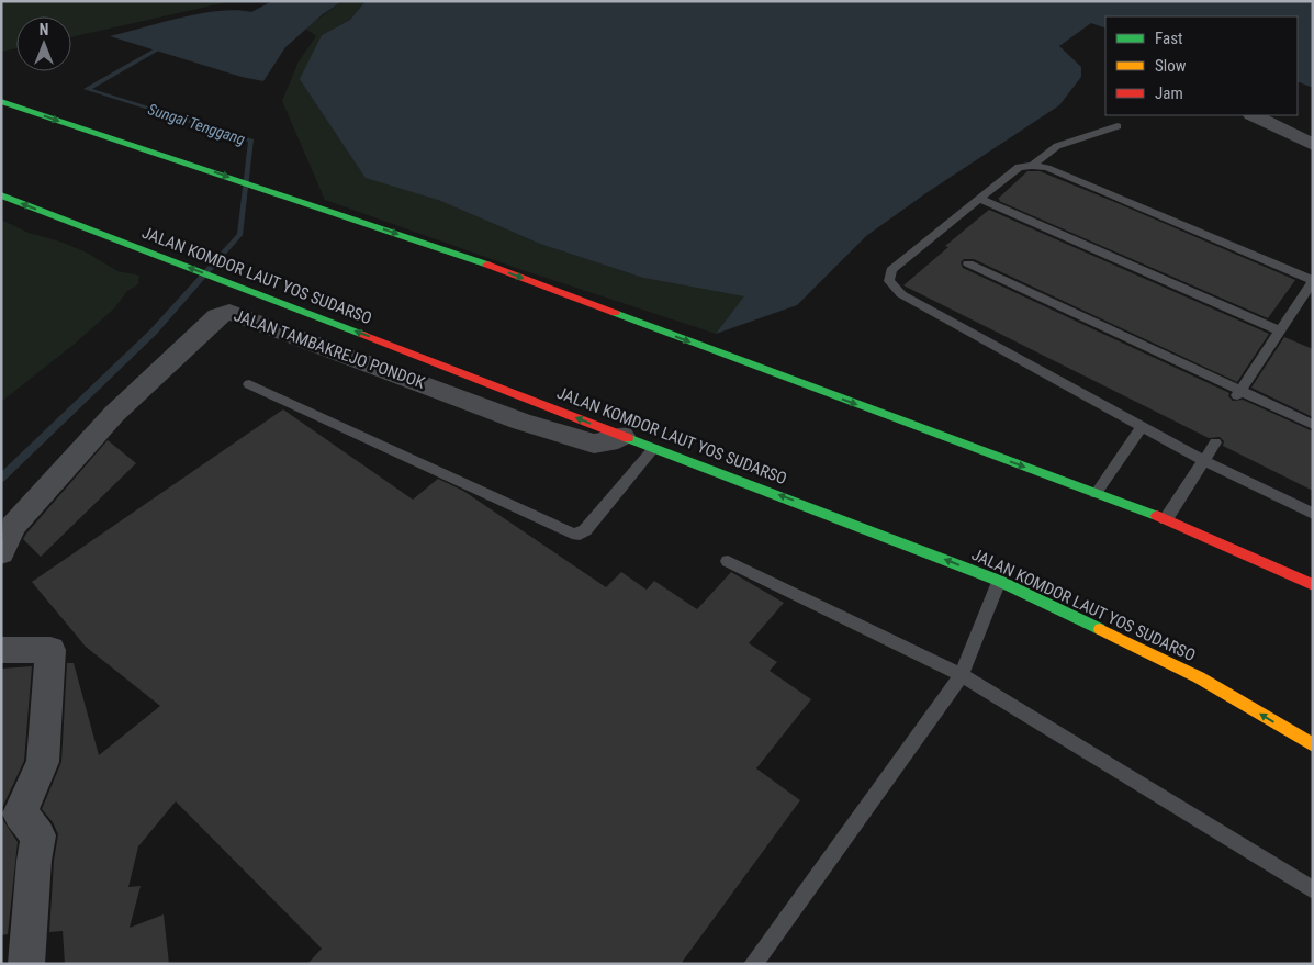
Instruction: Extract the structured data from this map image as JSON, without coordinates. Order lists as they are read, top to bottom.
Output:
{
  "streets": {
    "highway": ["JALAN KOMDOR LAUT YOS SUDARSO"],
    "street": ["JALAN TAMBAKREJO PONDOK"]
  },
  "crossings": [
    ["JALAN KOMDOR LAUT YOS SUDARSO", "JALAN TAMBAKREJO PONDOK"]
  ],
  "water": ["Sungai Tenggang"],
  "legend": ["Fast", "Slow", "Jam"],
  "north": "top"
}
